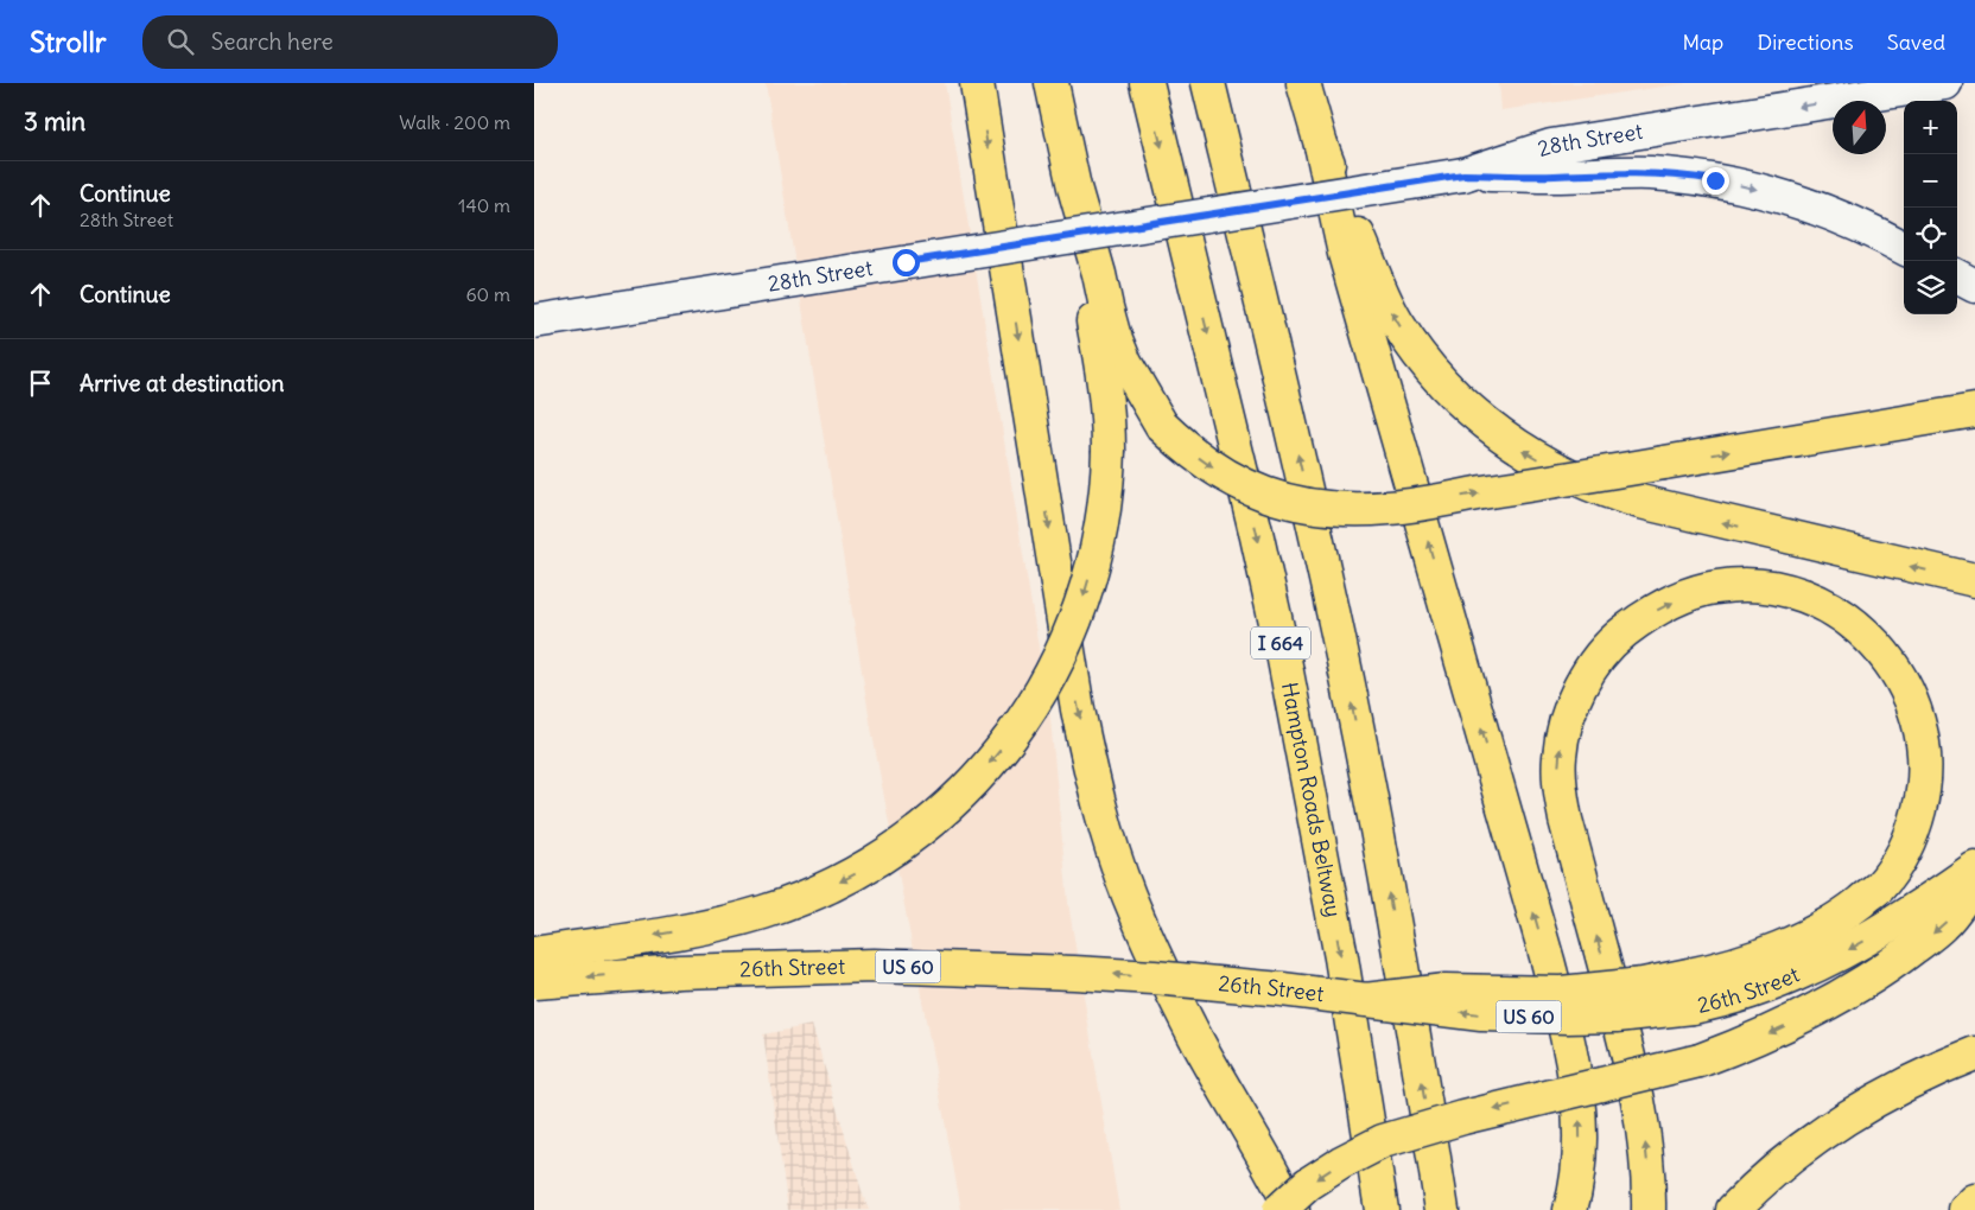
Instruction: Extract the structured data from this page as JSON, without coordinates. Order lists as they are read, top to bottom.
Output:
{
  "streets": {
    "main road": [
      "28th Street",
      "I 664",
      "Hampton Roads Beltway",
      "US 60",
      "26th Street"
    ]
  },
  "north": "top",
  "page": {
    "header": "Strollr",
    "search": "Search here",
    "nav": ["Map", "Directions", "Saved"],
    "heading": ["3 min", "Walk · 200 m"],
    "map_buttons": ["+", "−"],
    "list": [
      ["Continue", "28th Street", "140 m"],
      ["Continue", "60 m"],
      "Arrive at destination"
    ]
  }
}
